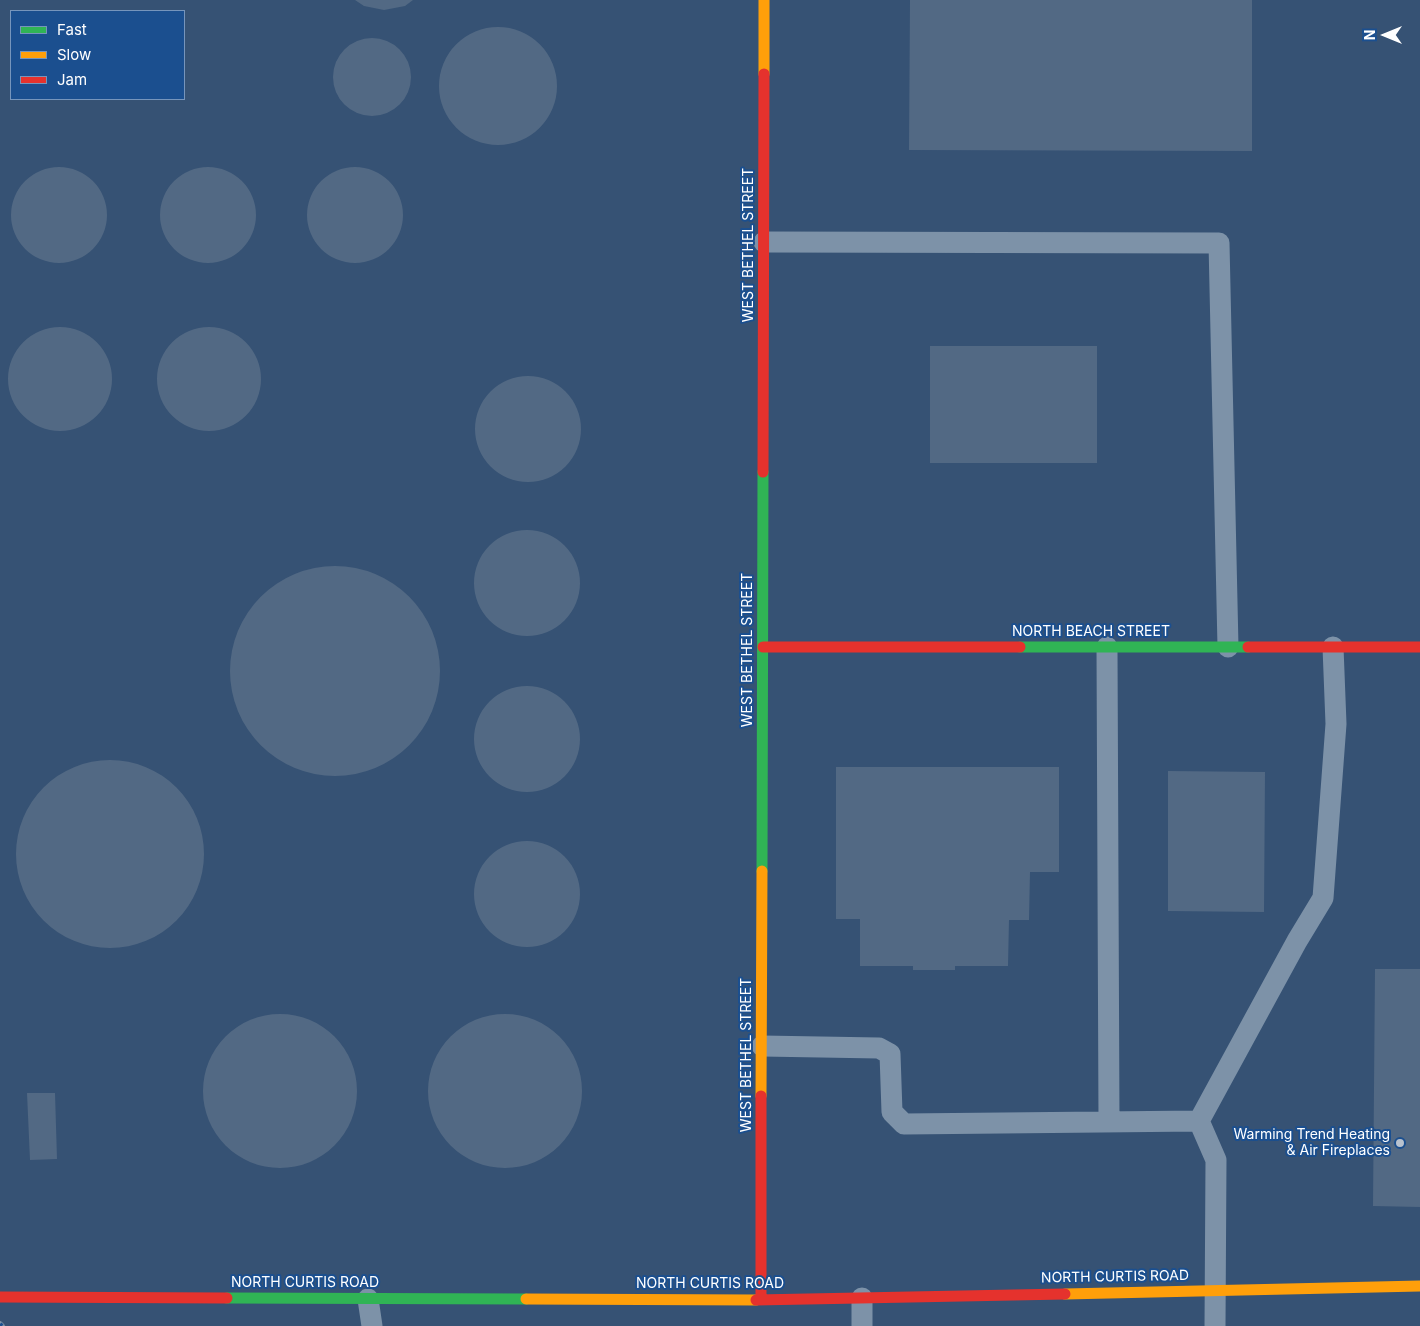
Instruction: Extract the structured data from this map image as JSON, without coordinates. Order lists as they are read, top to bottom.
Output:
{
  "streets": {
    "street": ["WEST BETHEL STREET", "NORTH BEACH STREET", "NORTH CURTIS ROAD"]
  },
  "crossings": [
    ["WEST BETHEL STREET", "NORTH BEACH STREET"],
    ["WEST BETHEL STREET", "NORTH CURTIS ROAD"]
  ],
  "places": ["Warming Trend Heating & Air Fireplaces"],
  "legend": ["Fast", "Slow", "Jam"],
  "north": "left"
}
